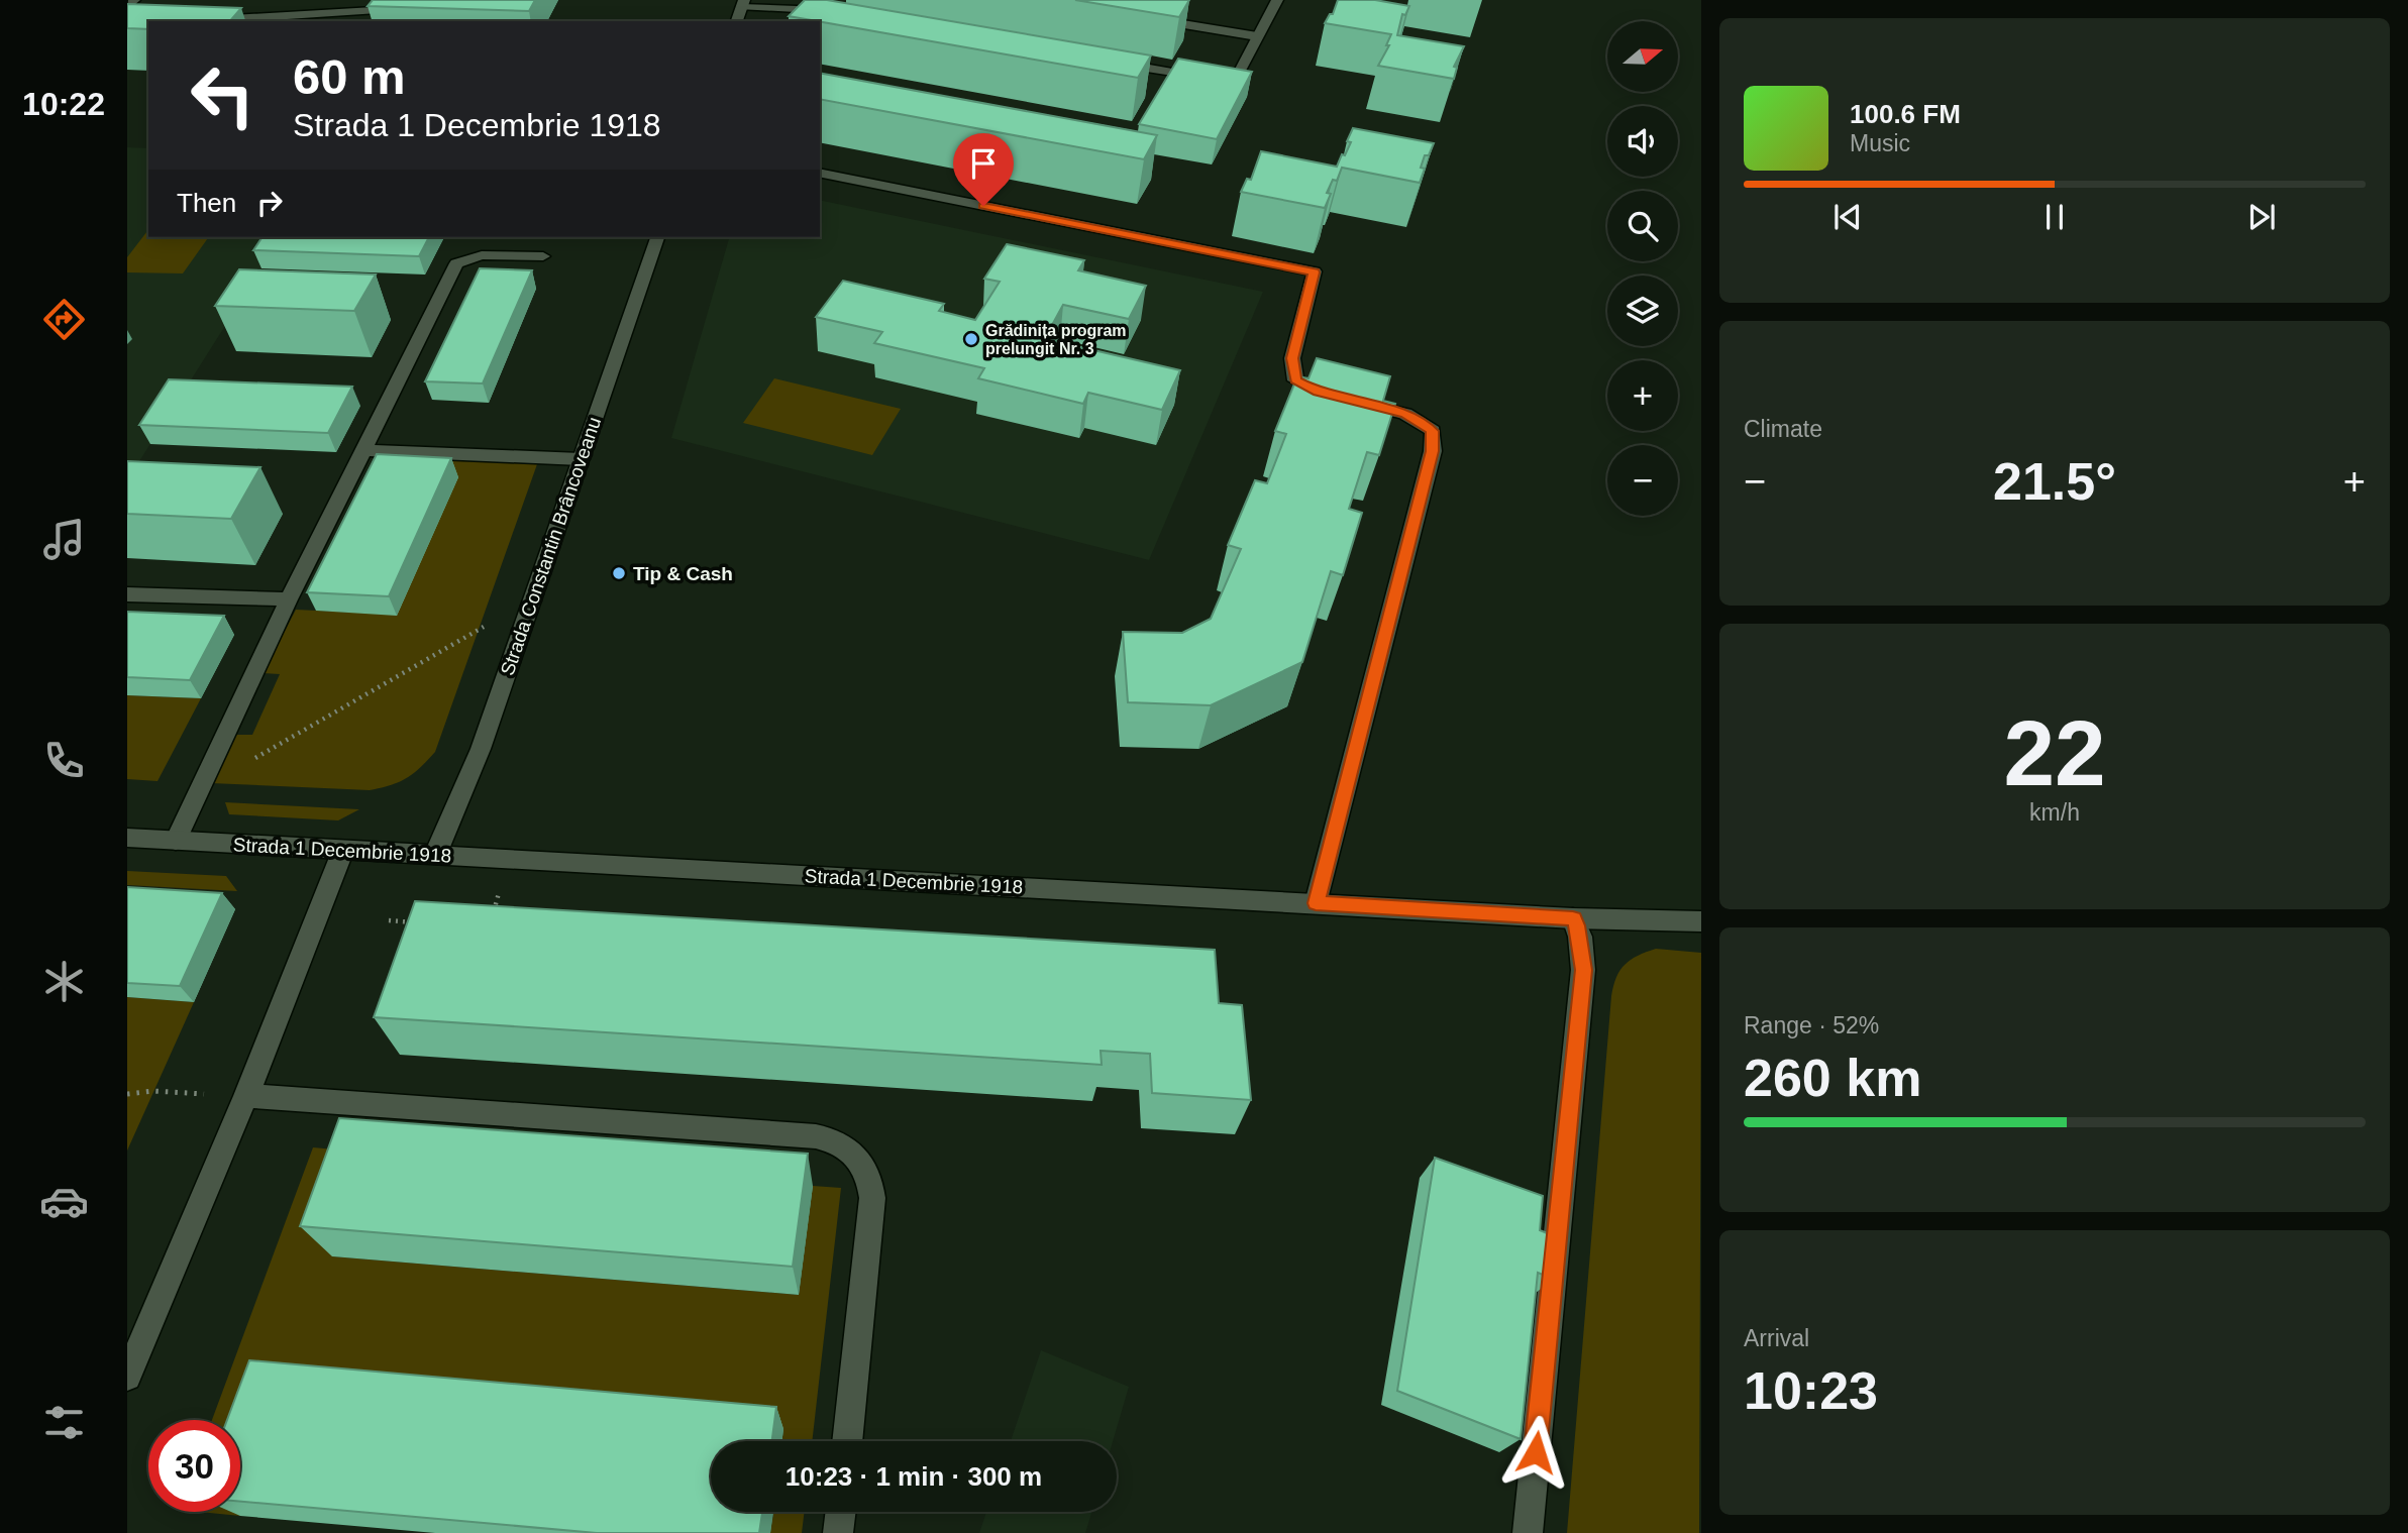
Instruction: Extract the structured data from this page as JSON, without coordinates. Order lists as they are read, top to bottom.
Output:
{
  "streets": {
    "street": ["Strada Constantin Brâncoveanu", "Strada 1 Decembrie 1918"]
  },
  "crossings": [
    ["Strada Constantin Brâncoveanu", "Strada 1 Decembrie 1918"]
  ],
  "places": ["Grădinița program prelungit Nr. 3", "Tip & Cash"],
  "north": "right",
  "page": {
    "tabs": "10:22",
    "map_buttons": ["+", "−"],
    "turn": ["60 m", "Strada 1 Decembrie 1918"],
    "song": ["100.6 FM", "Music"],
    "then": "Then",
    "tile": [
      "Climate",
      ["22", "km/h"],
      ["Range · 52%", "260 km"],
      ["Arrival", "10:23"]
    ],
    "heat": ["−", "21.5°", "+"],
    "limit": "30",
    "trip": "10:23 · 1 min · 300 m"
  }
}
